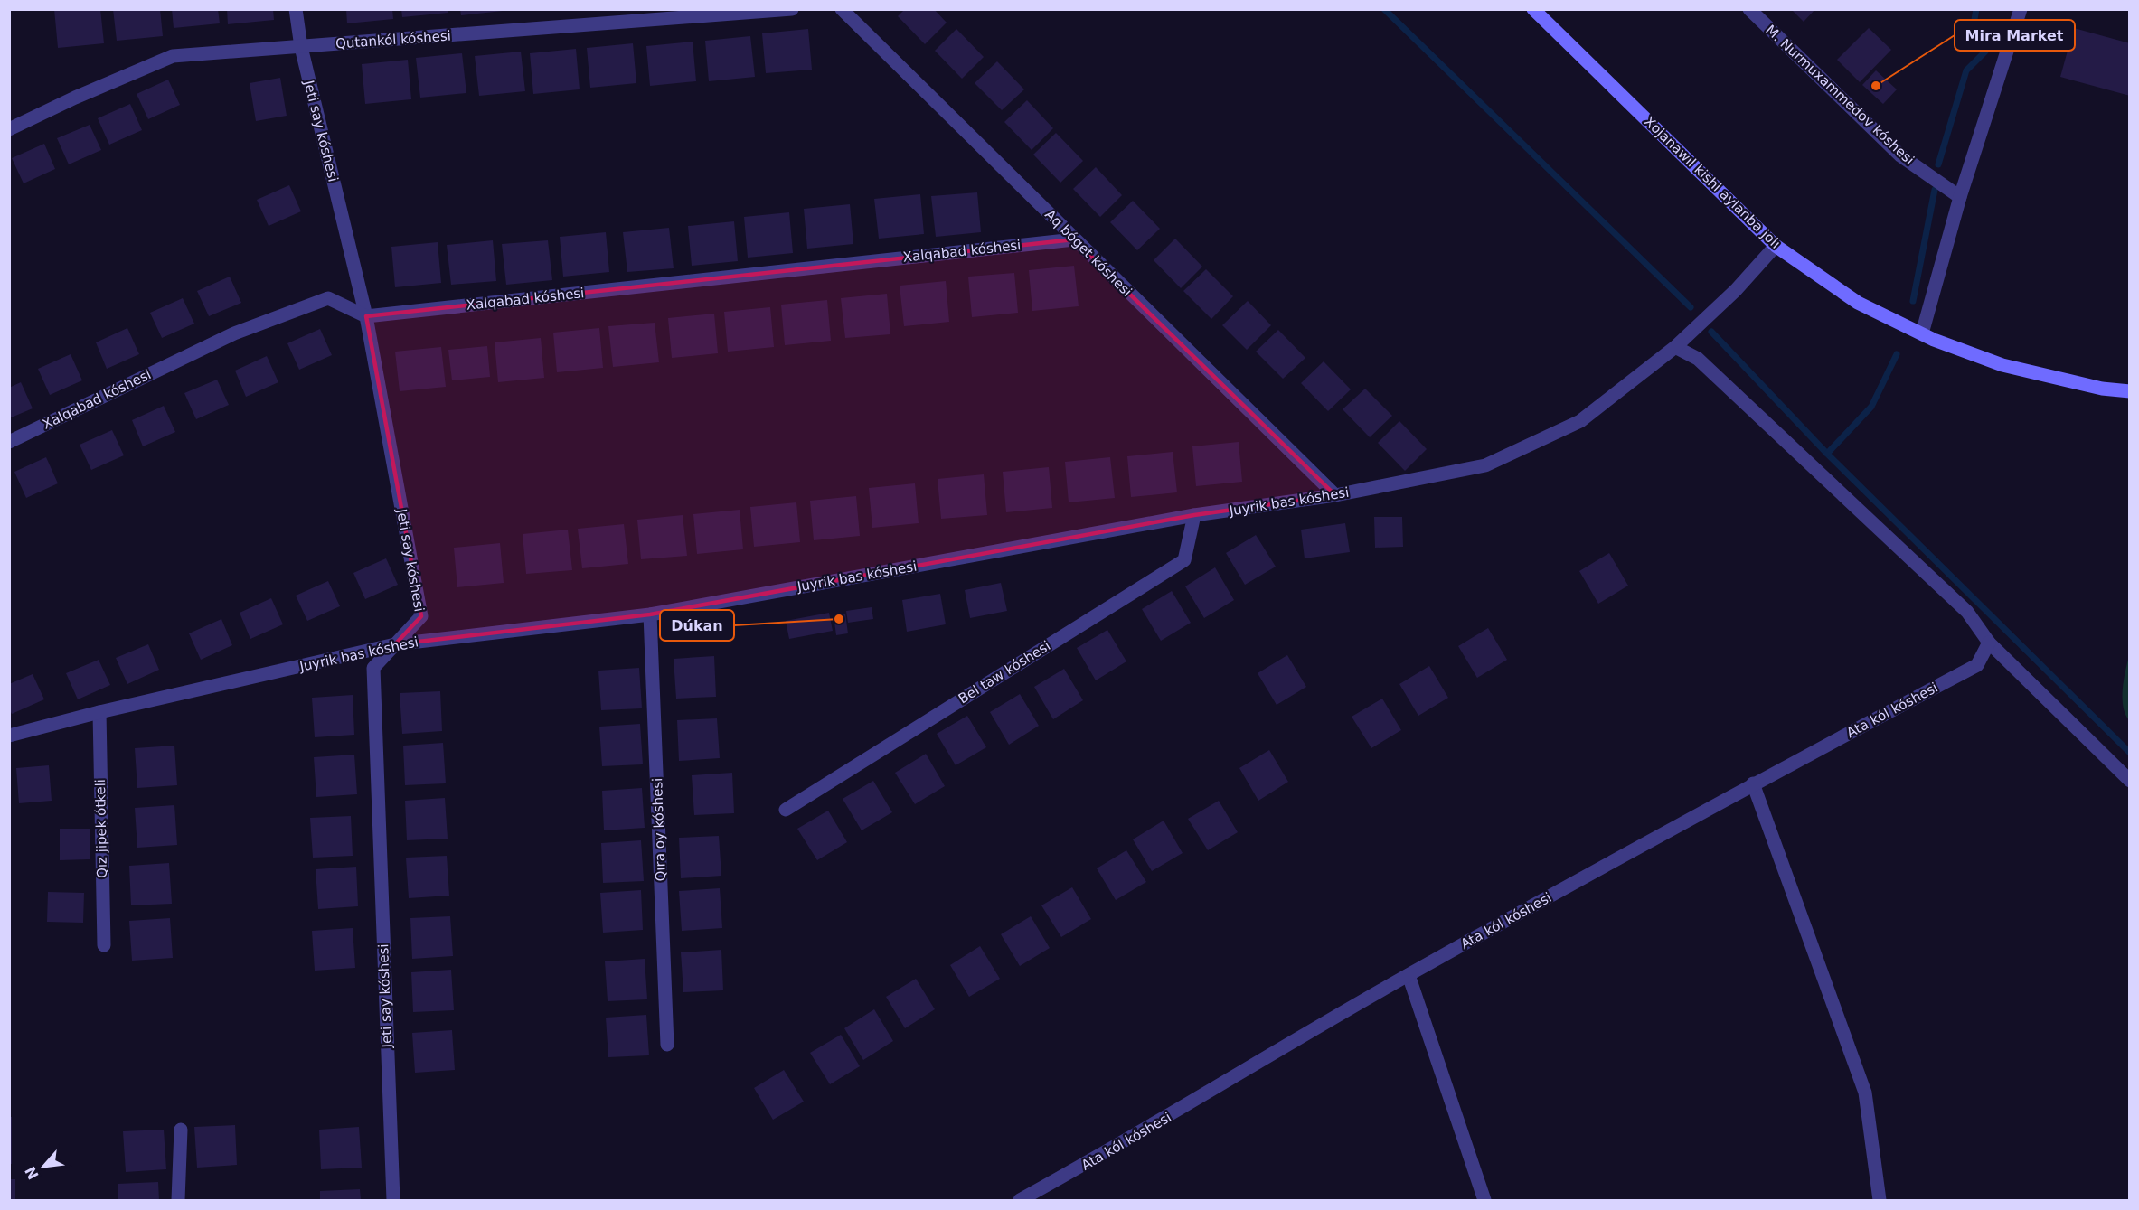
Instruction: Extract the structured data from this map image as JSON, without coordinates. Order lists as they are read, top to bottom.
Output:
{
  "streets": {
    "main road": ["Xojanawıl kishi aylanba jolı"],
    "street": [
      "Qutankól kóshesi",
      "M. Nurmuxammedov kóshesi",
      "Jeti say kóshesi",
      "Xalqabad kóshesi",
      "Aq bóget kóshesi",
      "Juyrik bas kóshesi",
      "Bel taw kóshesi",
      "Ata kól kóshesi",
      "Qız jipek ótkeli",
      "Qıra oy kóshesi"
    ]
  },
  "crossings": [
    ["Qutankól kóshesi", "Jeti say kóshesi"],
    ["Jeti say kóshesi", "Xalqabad kóshesi"],
    ["Jeti say kóshesi", "Juyrik bas kóshesi"],
    ["Xojanawıl kishi aylanba jolı", "Juyrik bas kóshesi"],
    ["Xalqabad kóshesi", "Aq bóget kóshesi"],
    ["Aq bóget kóshesi", "Juyrik bas kóshesi"],
    ["Juyrik bas kóshesi", "Bel taw kóshesi"],
    ["Juyrik bas kóshesi", "Qız jipek ótkeli"],
    ["Juyrik bas kóshesi", "Qıra oy kóshesi"]
  ],
  "places": ["Mira Market", "Dúkan"],
  "north": "bottom left"
}
